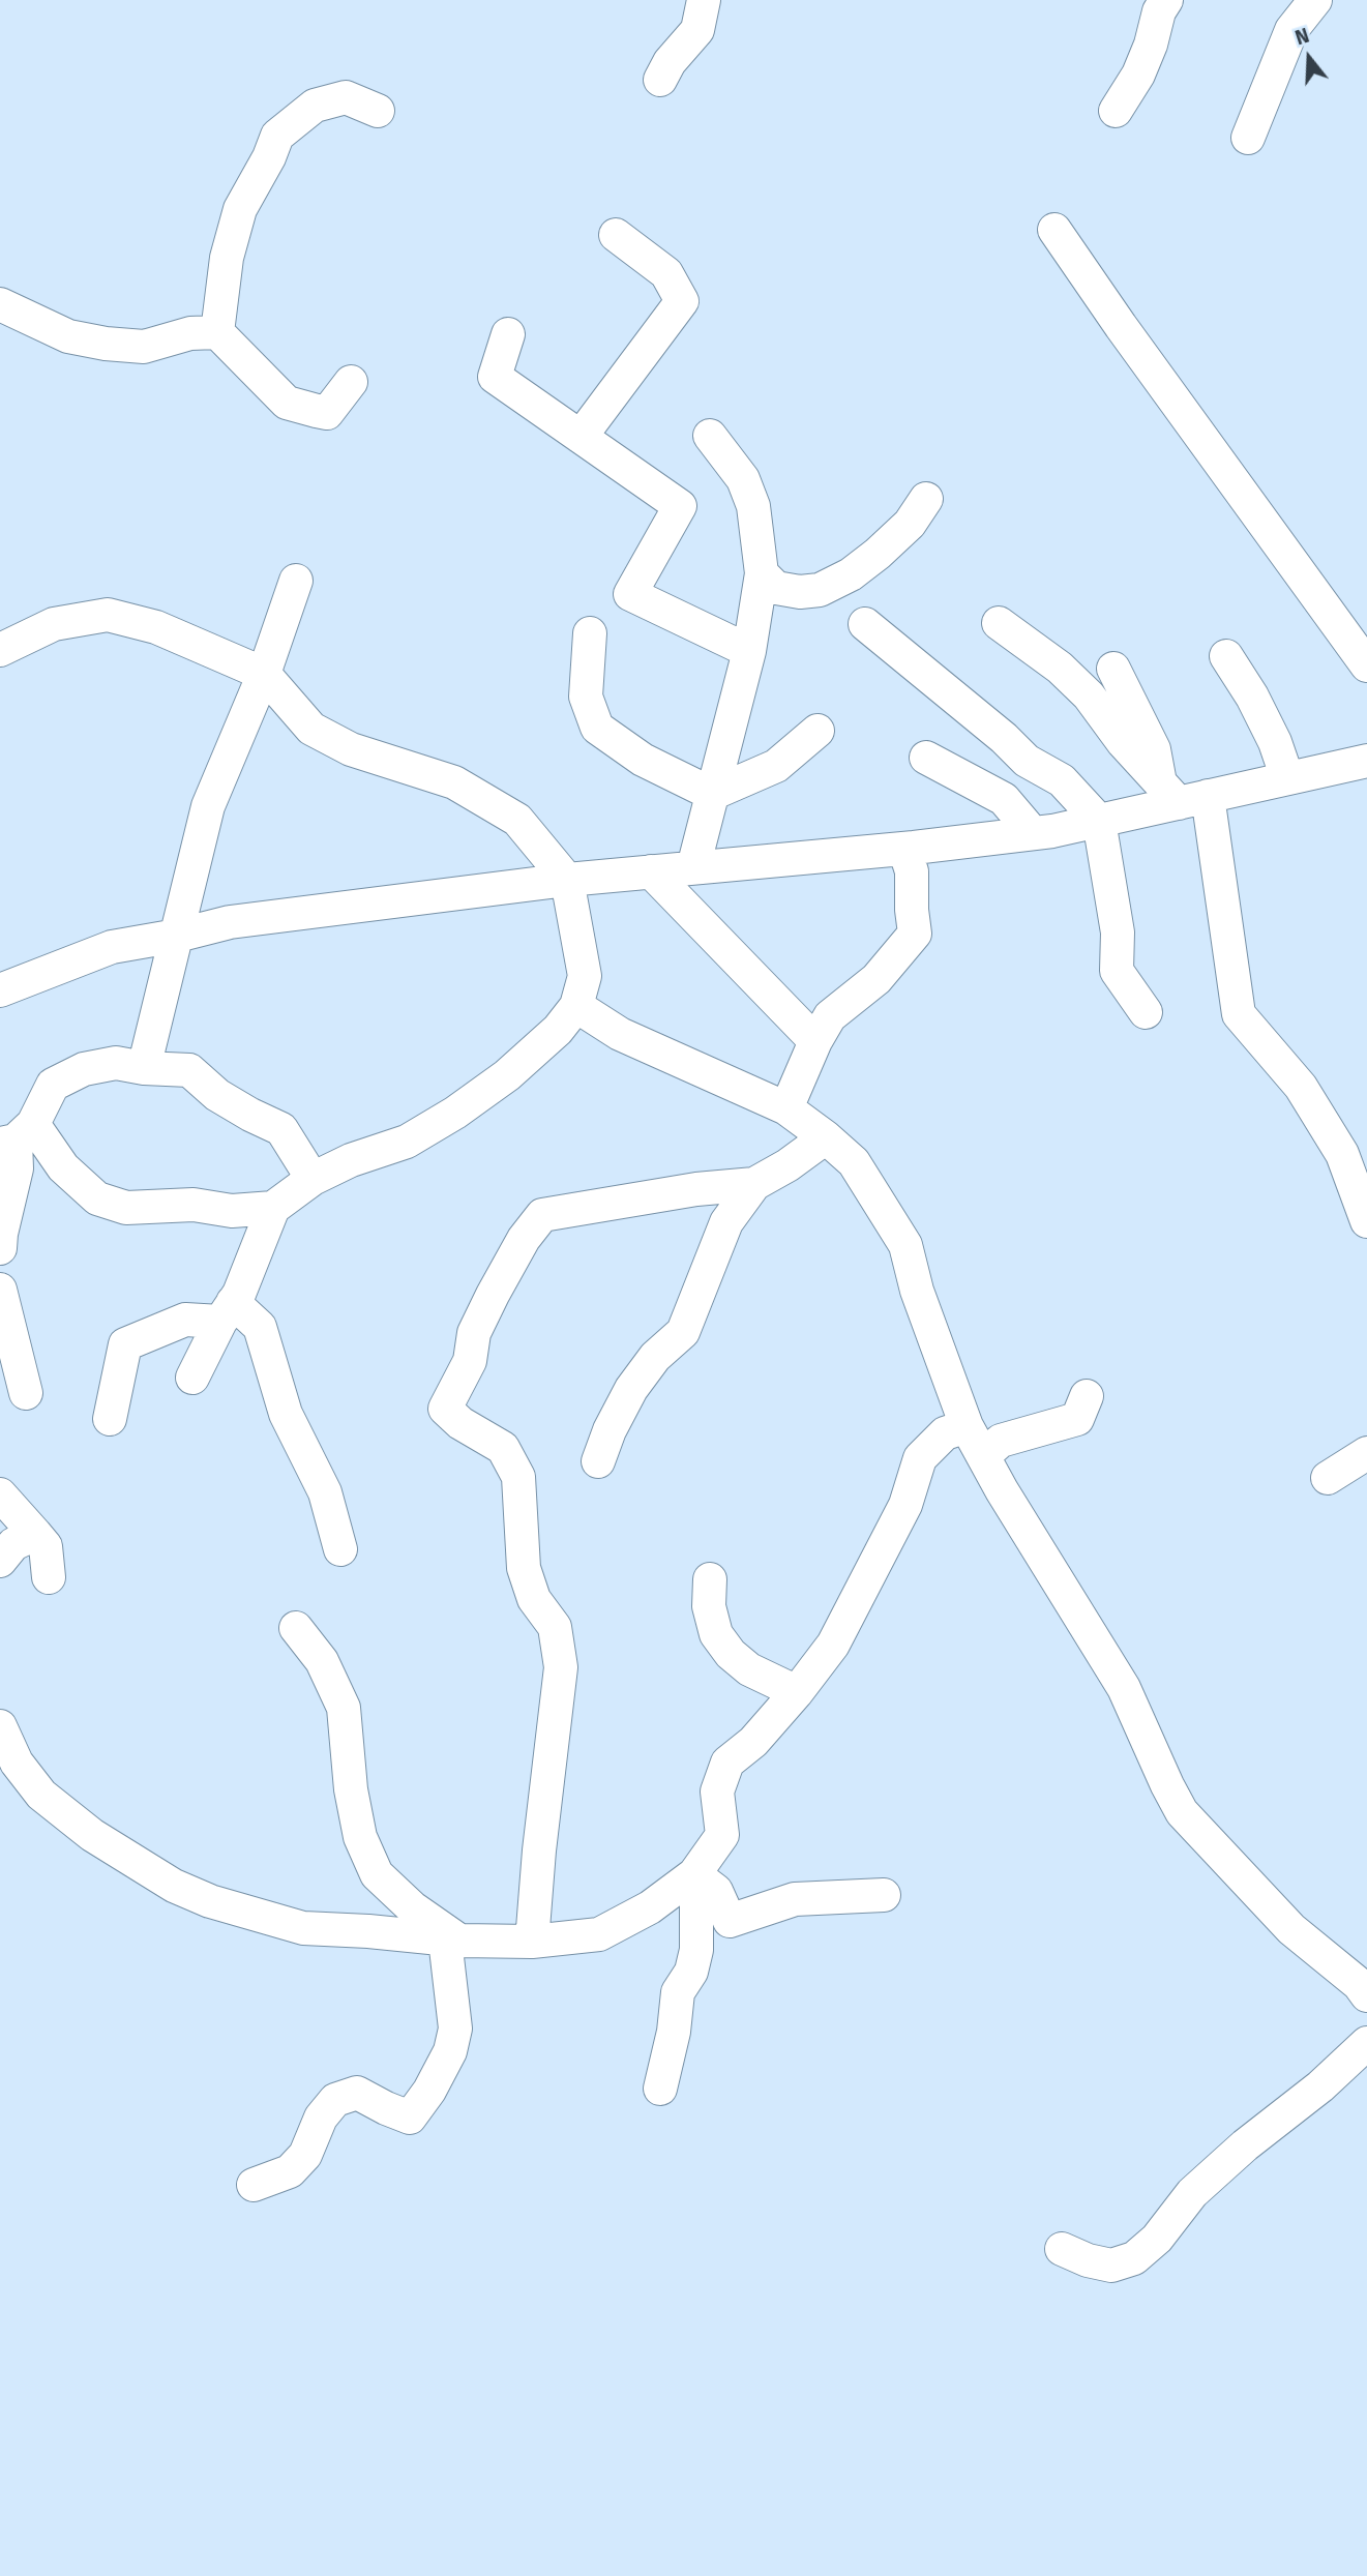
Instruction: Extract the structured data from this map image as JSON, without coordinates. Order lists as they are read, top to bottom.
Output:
{
  "north": "top"
}
